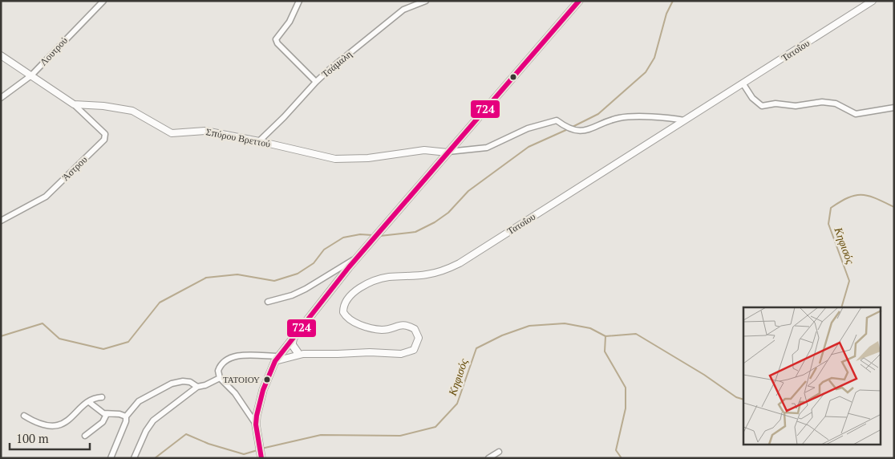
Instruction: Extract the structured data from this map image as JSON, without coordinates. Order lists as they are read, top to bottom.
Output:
{
  "streets": {
    "street": [
      "Τατοΐου",
      "Λουτρού",
      "Τσάμαλη",
      "Σπύρου Βρεττού",
      "Άστρου"
    ]
  },
  "crossings": [
    ["Τσάμαλη", "Σπύρου Βρεττού"],
    ["Σπύρου Βρεττού", "Άστρου"]
  ],
  "water": ["Κηφισός"],
  "places": ["ΤΑΤΟΙΟΥ"],
  "lines": ["transit line 724"],
  "scale_bar": "100 m"
}
